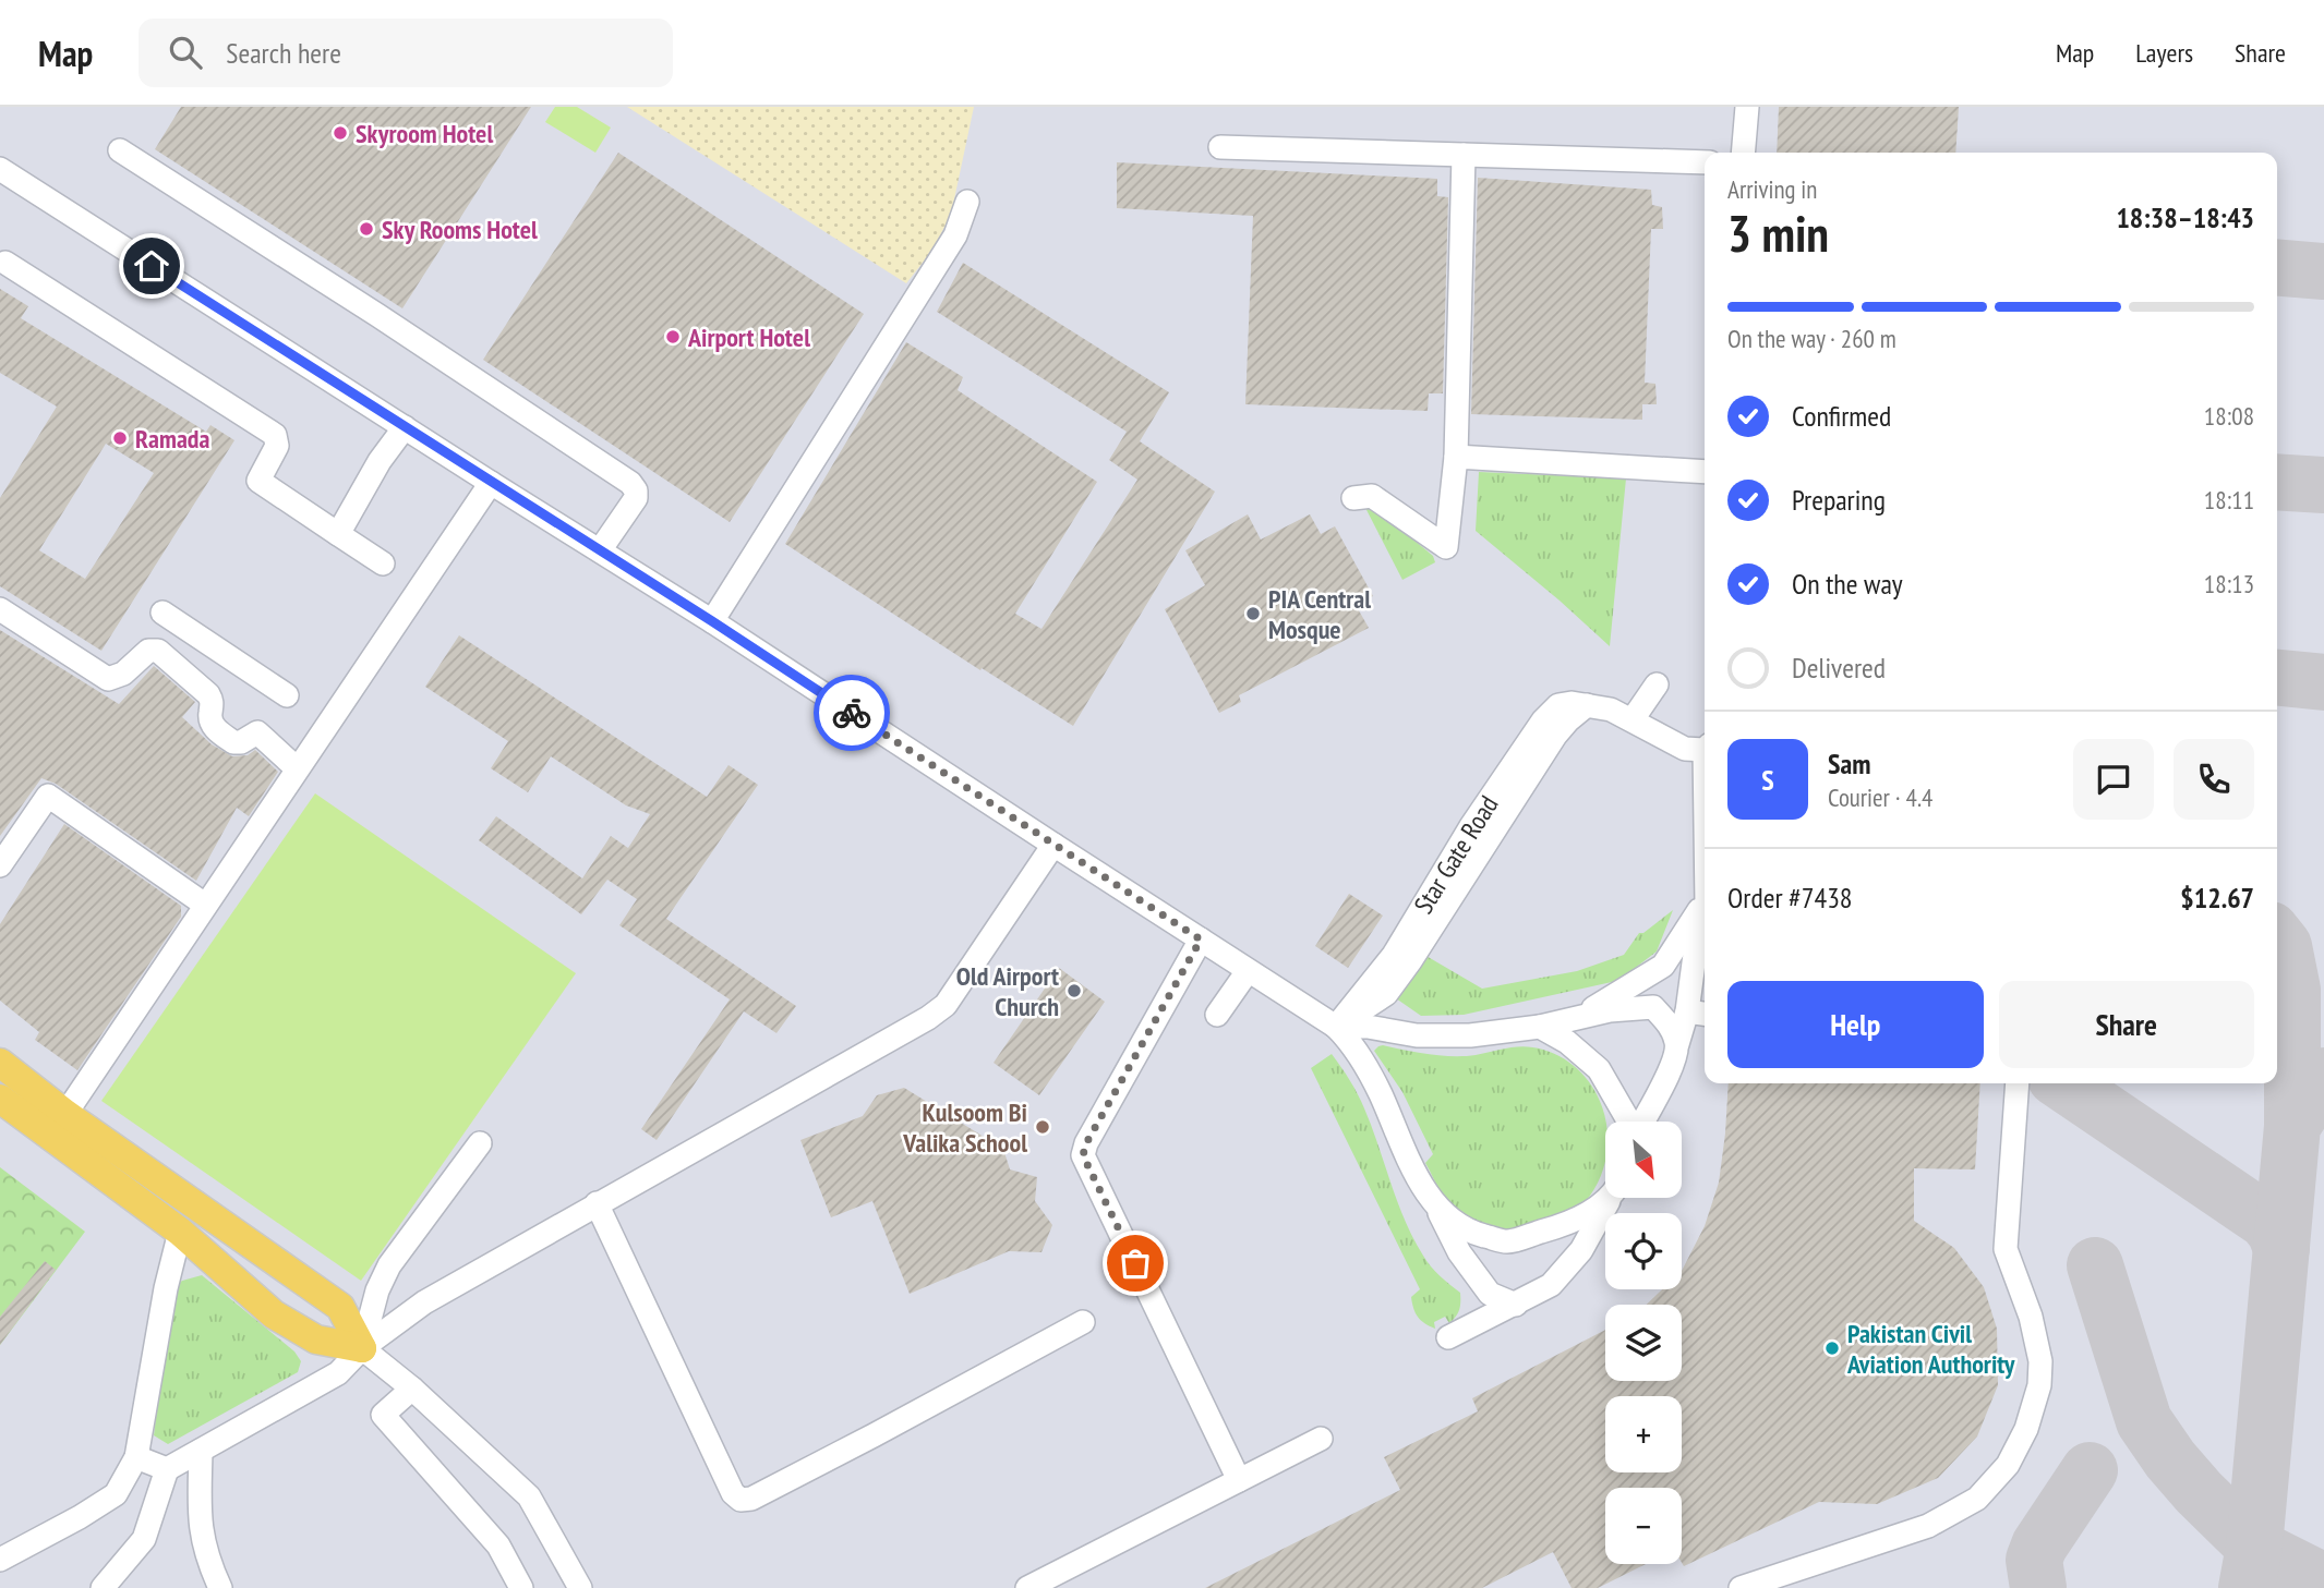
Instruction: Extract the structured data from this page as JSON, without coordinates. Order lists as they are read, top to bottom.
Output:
{
  "streets": {
    "street": ["Star Gate Road"]
  },
  "places": [
    "Skyroom Hotel",
    "Sky Rooms Hotel",
    "Airport Hotel",
    "Ramada",
    "PIA Central Mosque",
    "Old Airport Church",
    "Kulsoom Bi Valika School",
    "Pakistan Civil Aviation Authority"
  ],
  "north": "bottom right",
  "page": {
    "header": "Map",
    "search": "Search here",
    "nav": ["Map", "Layers", "Share"],
    "heading": ["3 min", "Arriving in", "18:38–18:43"],
    "panel": [
      "Sam",
      "Courier · 4.4",
      "Order #7438",
      "$12.67"
    ],
    "bar": "On the way · 260 m",
    "list": [
      ["Confirmed", "18:08"],
      ["Preparing", "18:11"],
      ["On the way", "18:13"],
      "Delivered"
    ],
    "round": "S",
    "buttons": ["Help", "Share"],
    "map_buttons": ["+", "−"]
  }
}
